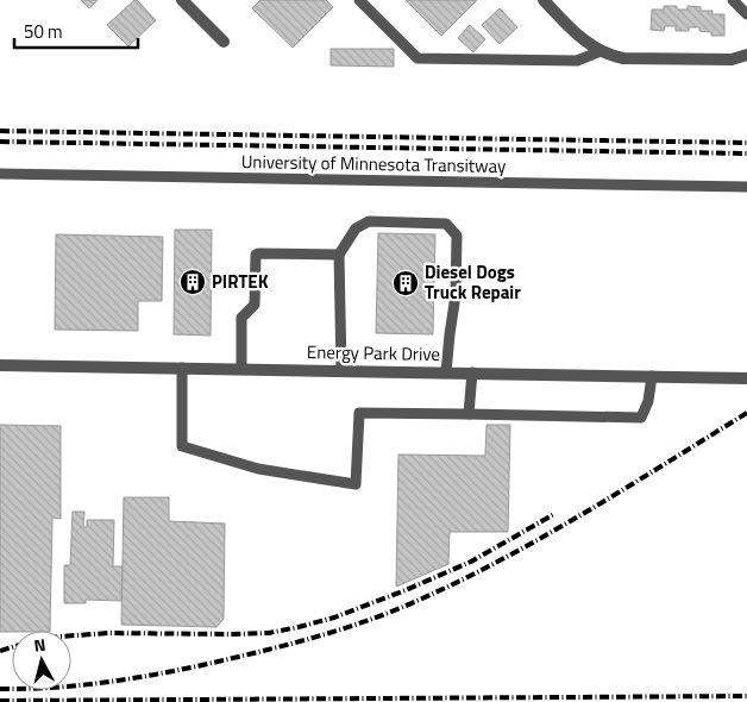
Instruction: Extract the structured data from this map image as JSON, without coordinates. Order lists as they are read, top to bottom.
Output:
{
  "streets": {
    "street": ["Energy Park Drive"],
    "lane": ["University of Minnesota Transitway"]
  },
  "places": {
    "building": ["PIRTEK", "Diesel Dogs Truck Repair"]
  },
  "scale_bar": "50 m",
  "north": "top"
}
